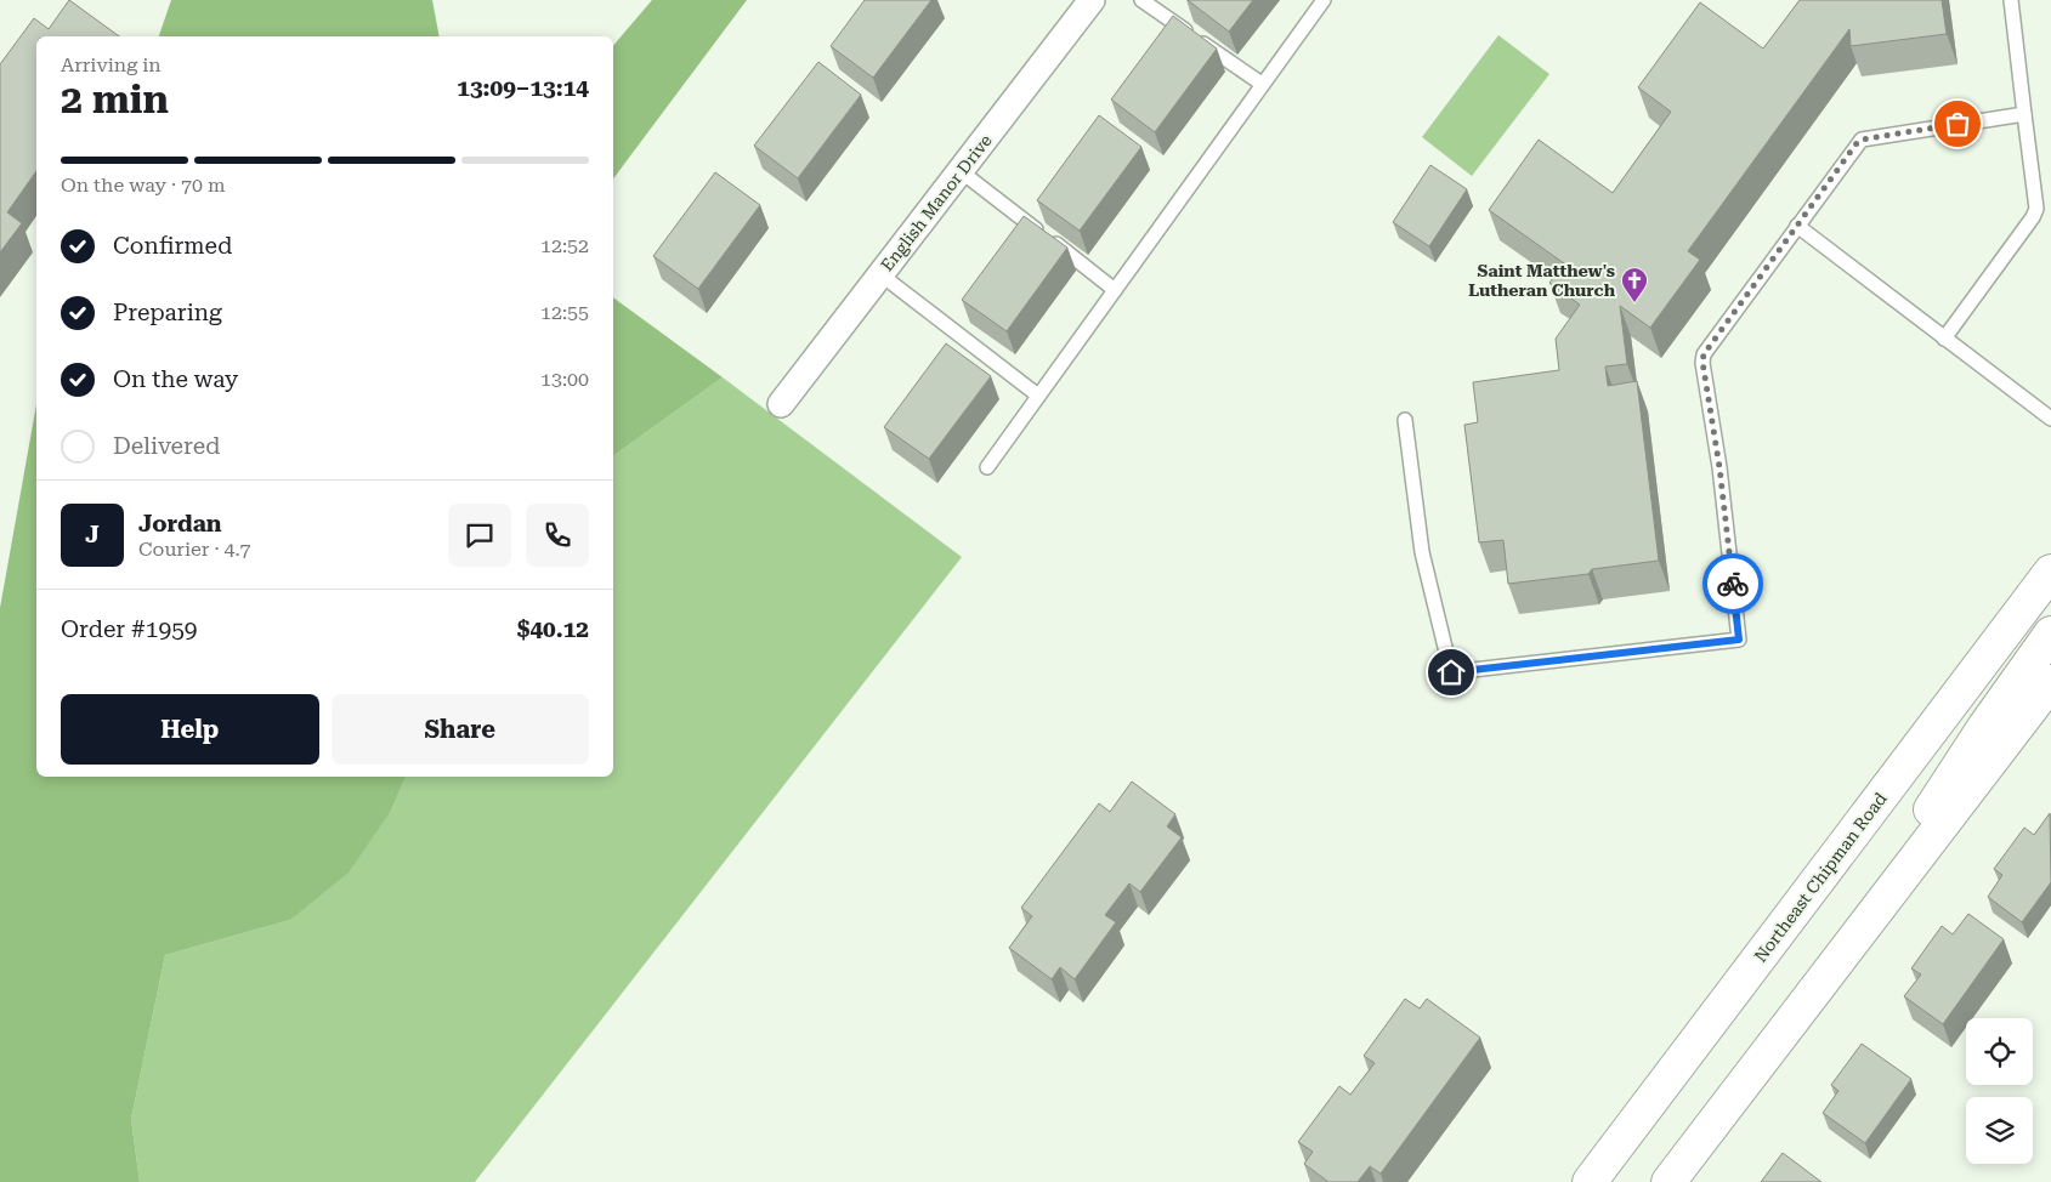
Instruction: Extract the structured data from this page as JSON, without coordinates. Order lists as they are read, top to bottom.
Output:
{
  "streets": {
    "main road": ["Northeast Chipman Road"],
    "street": ["English Manor Drive"]
  },
  "places": {
    "church": ["Saint Matthew's Lutheran Church"]
  },
  "page": {
    "heading": ["2 min", "Arriving in", "13:09–13:14"],
    "panel": [
      "Jordan",
      "Courier · 4.7",
      "Order #1959",
      "$40.12"
    ],
    "bar": "On the way · 70 m",
    "list": [
      ["Confirmed", "12:52"],
      ["Preparing", "12:55"],
      ["On the way", "13:00"],
      "Delivered"
    ],
    "round": "J",
    "buttons": ["Help", "Share"]
  }
}
